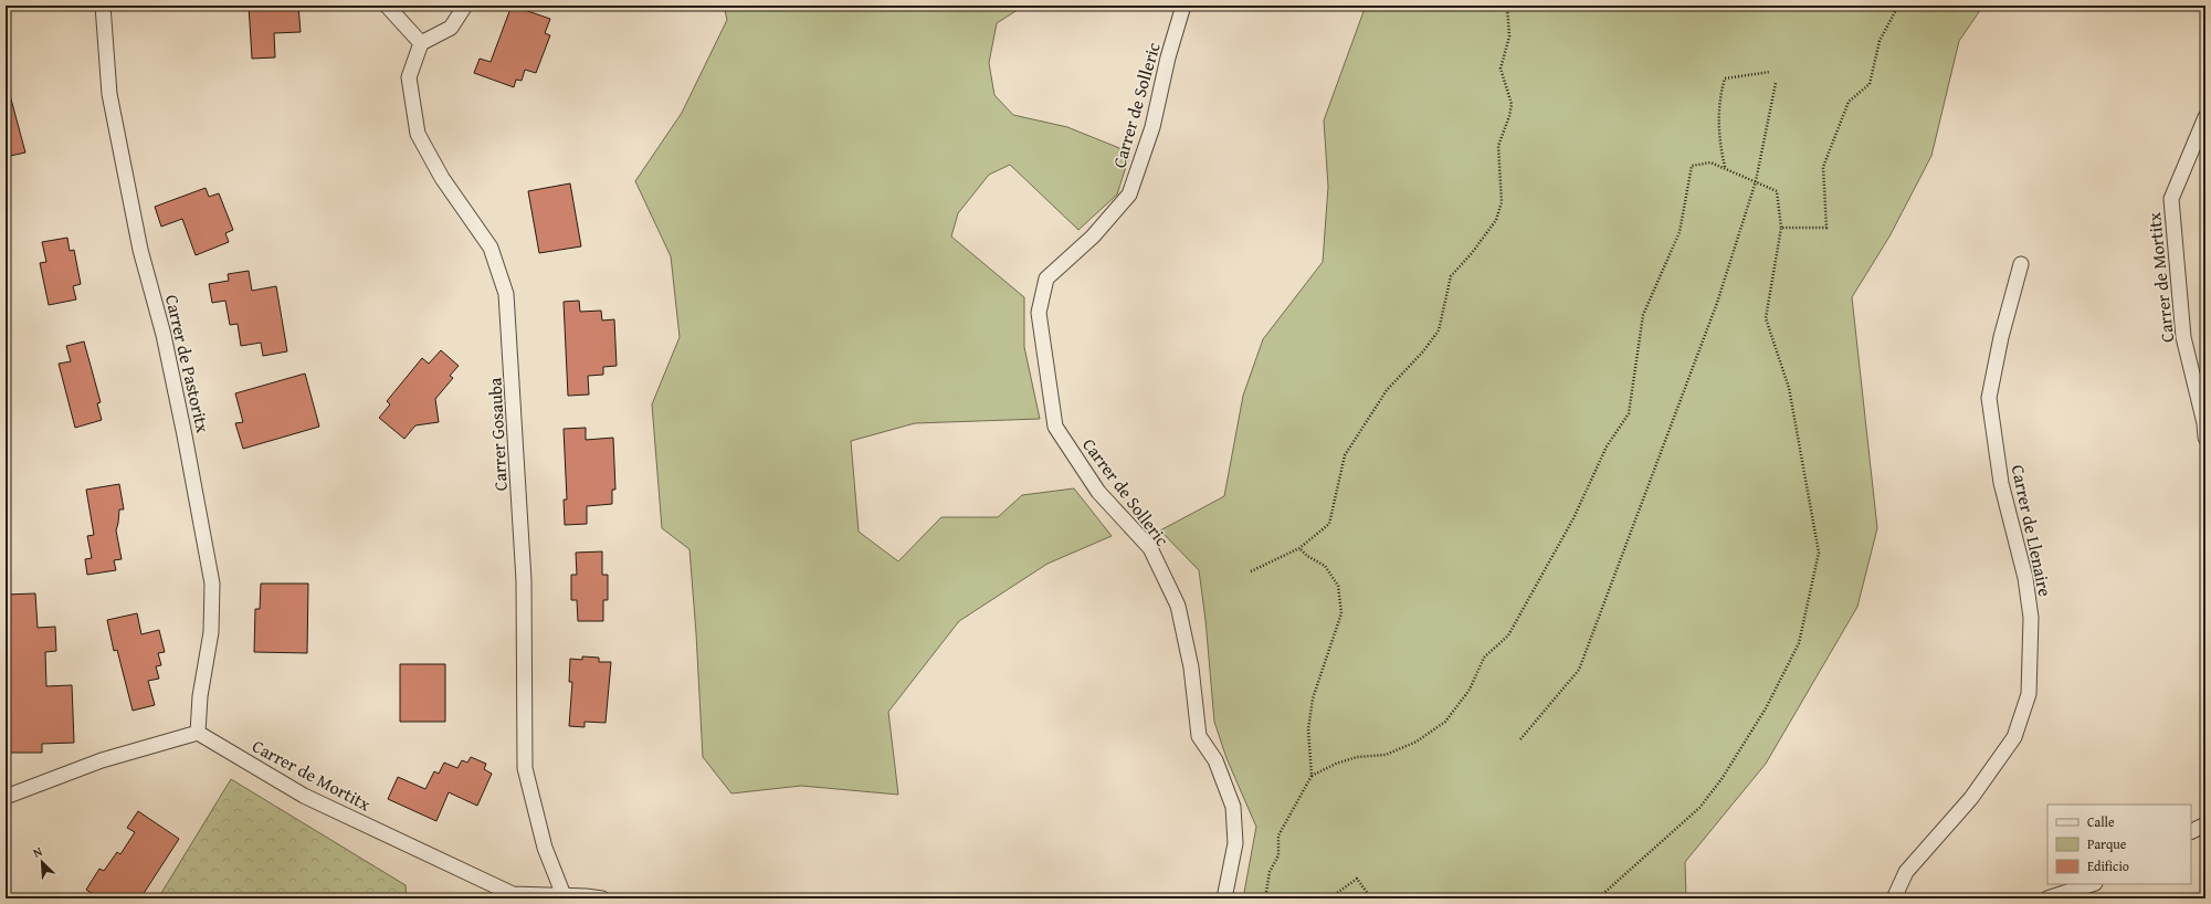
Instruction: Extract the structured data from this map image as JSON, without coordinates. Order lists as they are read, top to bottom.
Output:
{
  "streets": {
    "street": [
      "Carrer de Solleric",
      "Carrer de Mortitx",
      "Carrer de Pastoritx",
      "Carrer Gosauba",
      "Carrer de Llenaire"
    ]
  },
  "crossings": [
    ["Carrer de Mortitx", "Carrer de Pastoritx"],
    ["Carrer de Mortitx", "Carrer Gosauba"]
  ],
  "legend": ["Calle", "Parque", "Edificio"],
  "north": "top left"
}
